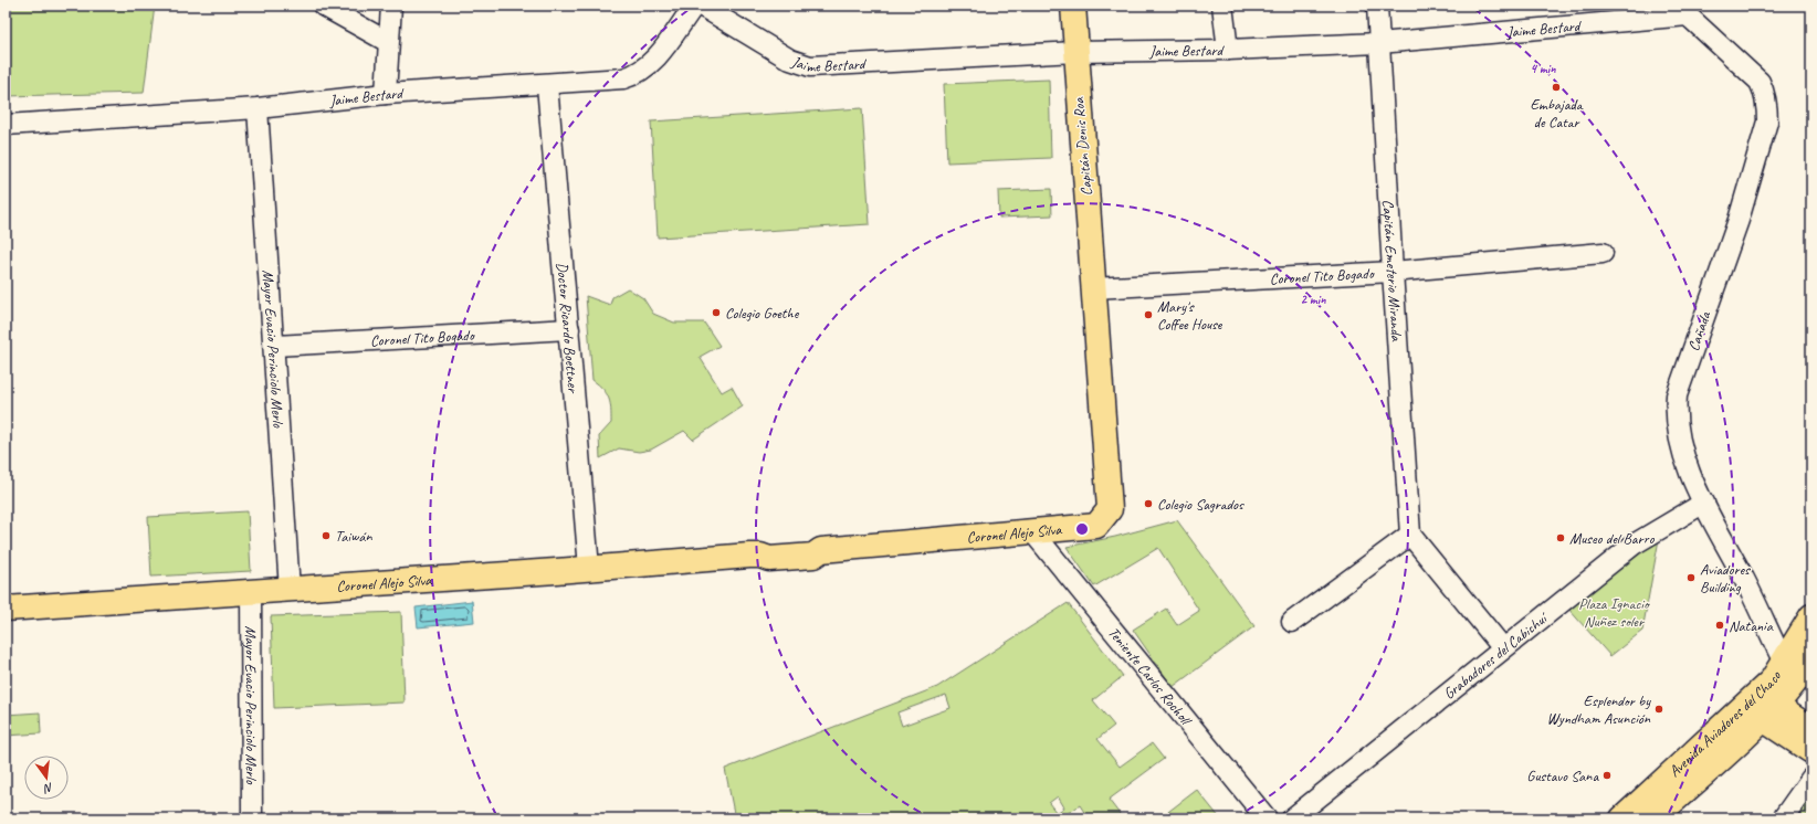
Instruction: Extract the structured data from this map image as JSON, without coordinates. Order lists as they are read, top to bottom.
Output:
{
  "streets": {
    "main road": ["Capitán Denis Roa", "Coronel Alejo Silva", "Avenida Aviadores del Chaco"],
    "street": [
      "Jaime Bestard",
      "Capitán Emeterio Miranda",
      "Coronel Tito Bogado",
      "Doctor Ricardo Boettner",
      "Cañada",
      "Mayor Evacio Perinciolo Merlo",
      "Grabadores del Cabichuí",
      "Teniente Carlos Rocholl"
    ]
  },
  "crossings": [
    ["Jaime Bestard", "Capitán Denis Roa"],
    ["Jaime Bestard", "Capitán Emeterio Miranda"],
    ["Jaime Bestard", "Doctor Ricardo Boettner"],
    ["Jaime Bestard", "Cañada"],
    ["Jaime Bestard", "Mayor Evacio Perinciolo Merlo"],
    ["Capitán Denis Roa", "Coronel Tito Bogado"],
    ["Capitán Denis Roa", "Coronel Alejo Silva"],
    ["Capitán Emeterio Miranda", "Coronel Tito Bogado"],
    ["Coronel Tito Bogado", "Doctor Ricardo Boettner"],
    ["Coronel Tito Bogado", "Mayor Evacio Perinciolo Merlo"],
    ["Coronel Tito Bogado", "Coronel Alejo Silva"],
    ["Doctor Ricardo Boettner", "Coronel Alejo Silva"],
    ["Cañada", "Grabadores del Cabichuí"],
    ["Cañada", "Avenida Aviadores del Chaco"],
    ["Mayor Evacio Perinciolo Merlo", "Coronel Alejo Silva"],
    ["Coronel Alejo Silva", "Teniente Carlos Rocholl"]
  ],
  "parks": ["Plaza Ignacio Nuñez soler"],
  "places": [
    "Embajada de Catar",
    "Colegio Goethe",
    "Mary's Coffee House",
    "Colegio Sagrados",
    "Taiwán",
    "Museo del Barro",
    "Aviadores Building",
    "Natania",
    "Esplendor by Wyndham Asunción",
    "Gustavo Sana"
  ],
  "north": "bottom",
  "rings": ["4 min", "2 min"]
}
